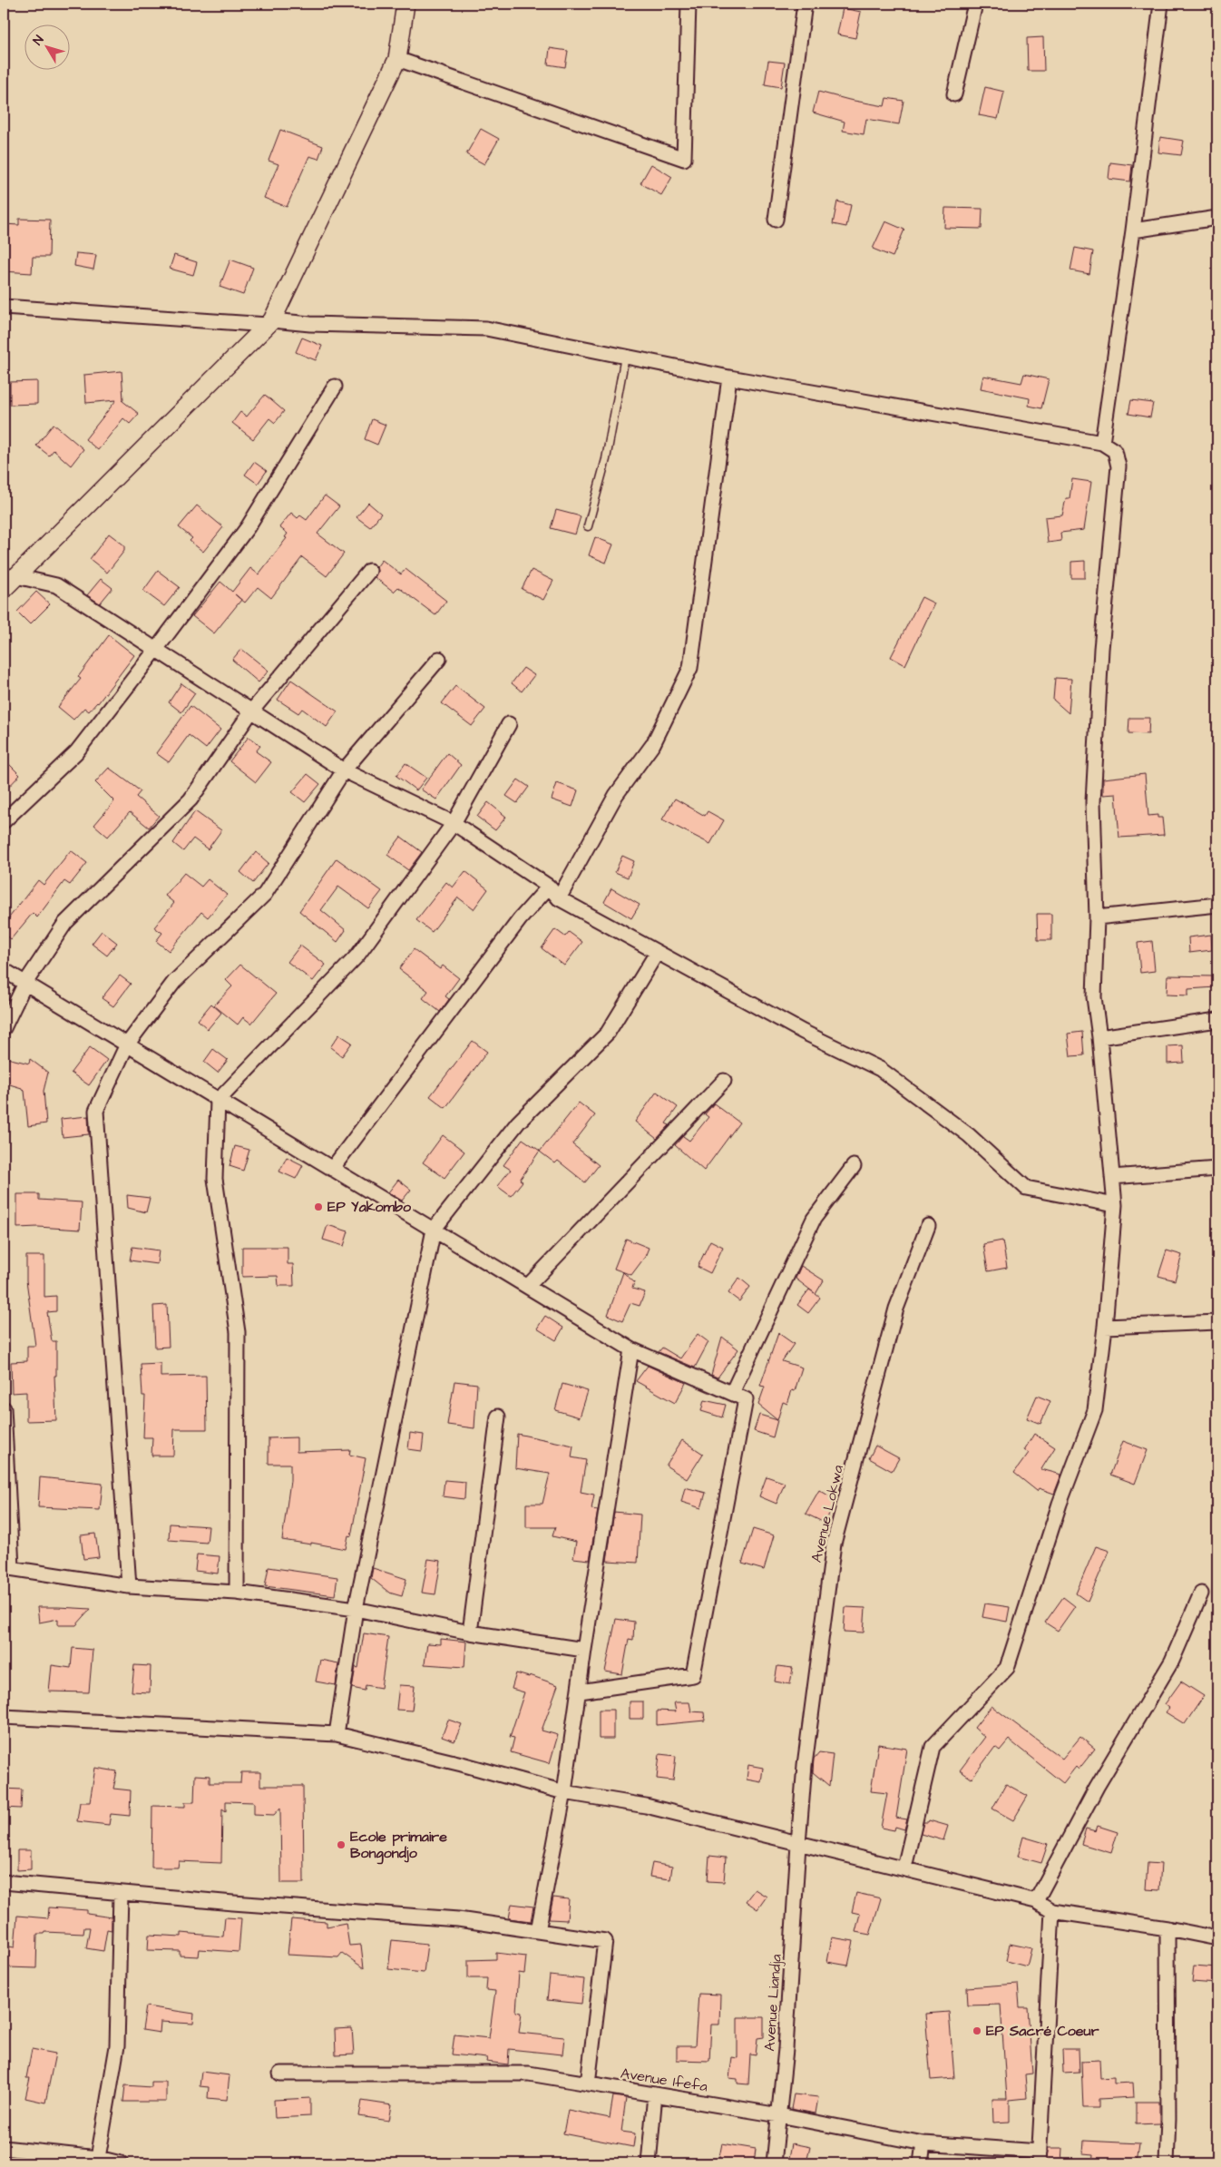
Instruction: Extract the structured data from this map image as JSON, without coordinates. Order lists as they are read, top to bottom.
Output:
{
  "streets": {
    "street": ["Avenue Lokwa", "Avenue Liandja", "Avenue Ifefa"]
  },
  "crossings": [
    ["Avenue Lokwa", "Avenue Liandja"],
    ["Avenue Liandja", "Avenue Ifefa"]
  ],
  "places": ["EP Yakombo", "Ecole primaire Bongondjo", "EP Sacré Coeur"],
  "north": "top left"
}
